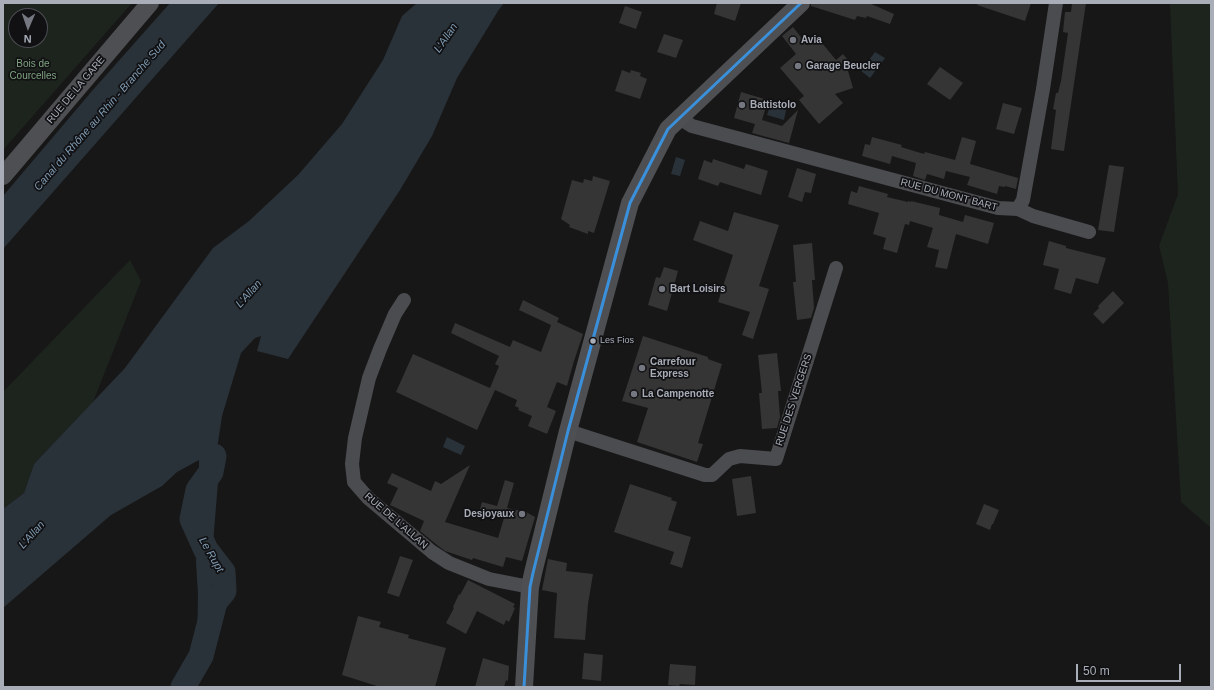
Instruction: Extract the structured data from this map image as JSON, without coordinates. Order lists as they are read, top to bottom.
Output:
{
  "streets": {
    "main road": ["RUE DE LA GARE"],
    "street": ["RUE DU MONT BART", "RUE DES VERGERS", "RUE DE L'ALLAN"]
  },
  "water": ["L'Allan", "Canal du Rhône au Rhin - Branche Sud", "Le Rupt"],
  "parks": ["Bois de Courcelles"],
  "places": [
    "Avia",
    "Garage Beucler",
    "Battistolo",
    "Bart Loisirs",
    "Les Fios",
    "Carrefour Express",
    "La Campenotte",
    "Desjoyaux"
  ],
  "scale_bar": "50 m",
  "north": "bottom"
}
